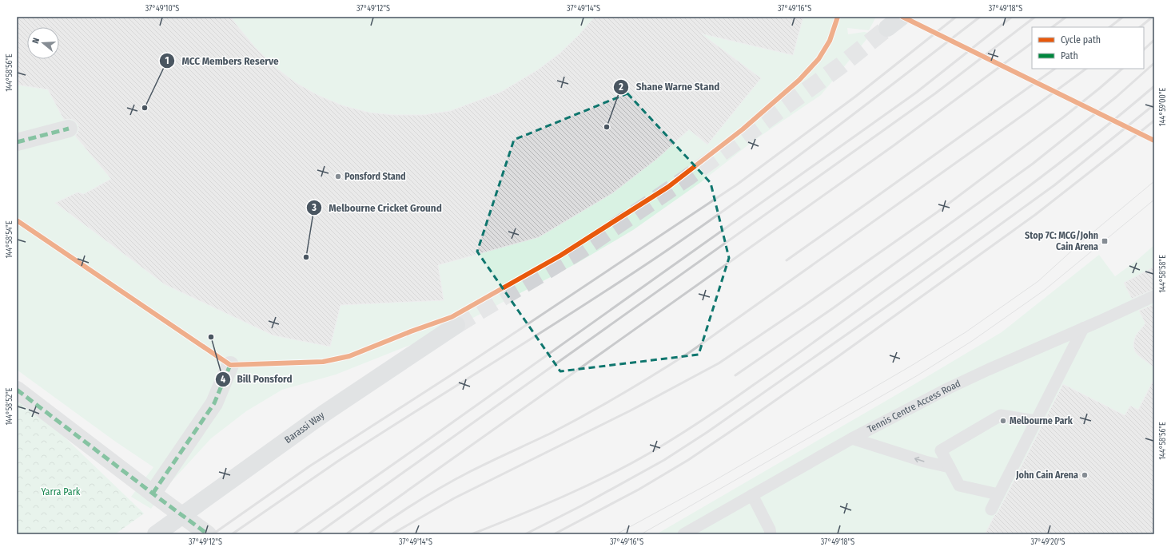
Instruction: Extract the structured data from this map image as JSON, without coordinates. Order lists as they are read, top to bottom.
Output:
{
  "streets": {
    "main road": ["Barassi Way"],
    "lane": ["Tennis Centre Access Road"]
  },
  "parks": ["Yarra Park"],
  "places": {
    "other": [
      "MCC Members Reserve",
      "Shane Warne Stand",
      "Ponsford Stand",
      "Melbourne Cricket Ground",
      "Bill Ponsford",
      "Melbourne Park",
      "John Cain Arena"
    ],
    "transit": ["Stop 7C: MCG/John Cain Arena"]
  },
  "legend": ["Cycle path", "Path"],
  "north": "left",
  "coordinates": [
    "37°49'10\"S",
    "37°49'12\"S",
    "37°49'14\"S",
    "37°49'16\"S",
    "37°49'18\"S",
    "144°58'56\"E",
    "144°59'00\"E",
    "144°58'54\"E",
    "144°58'58\"E",
    "144°58'52\"E",
    "37°49'20\"S"
  ]
}
